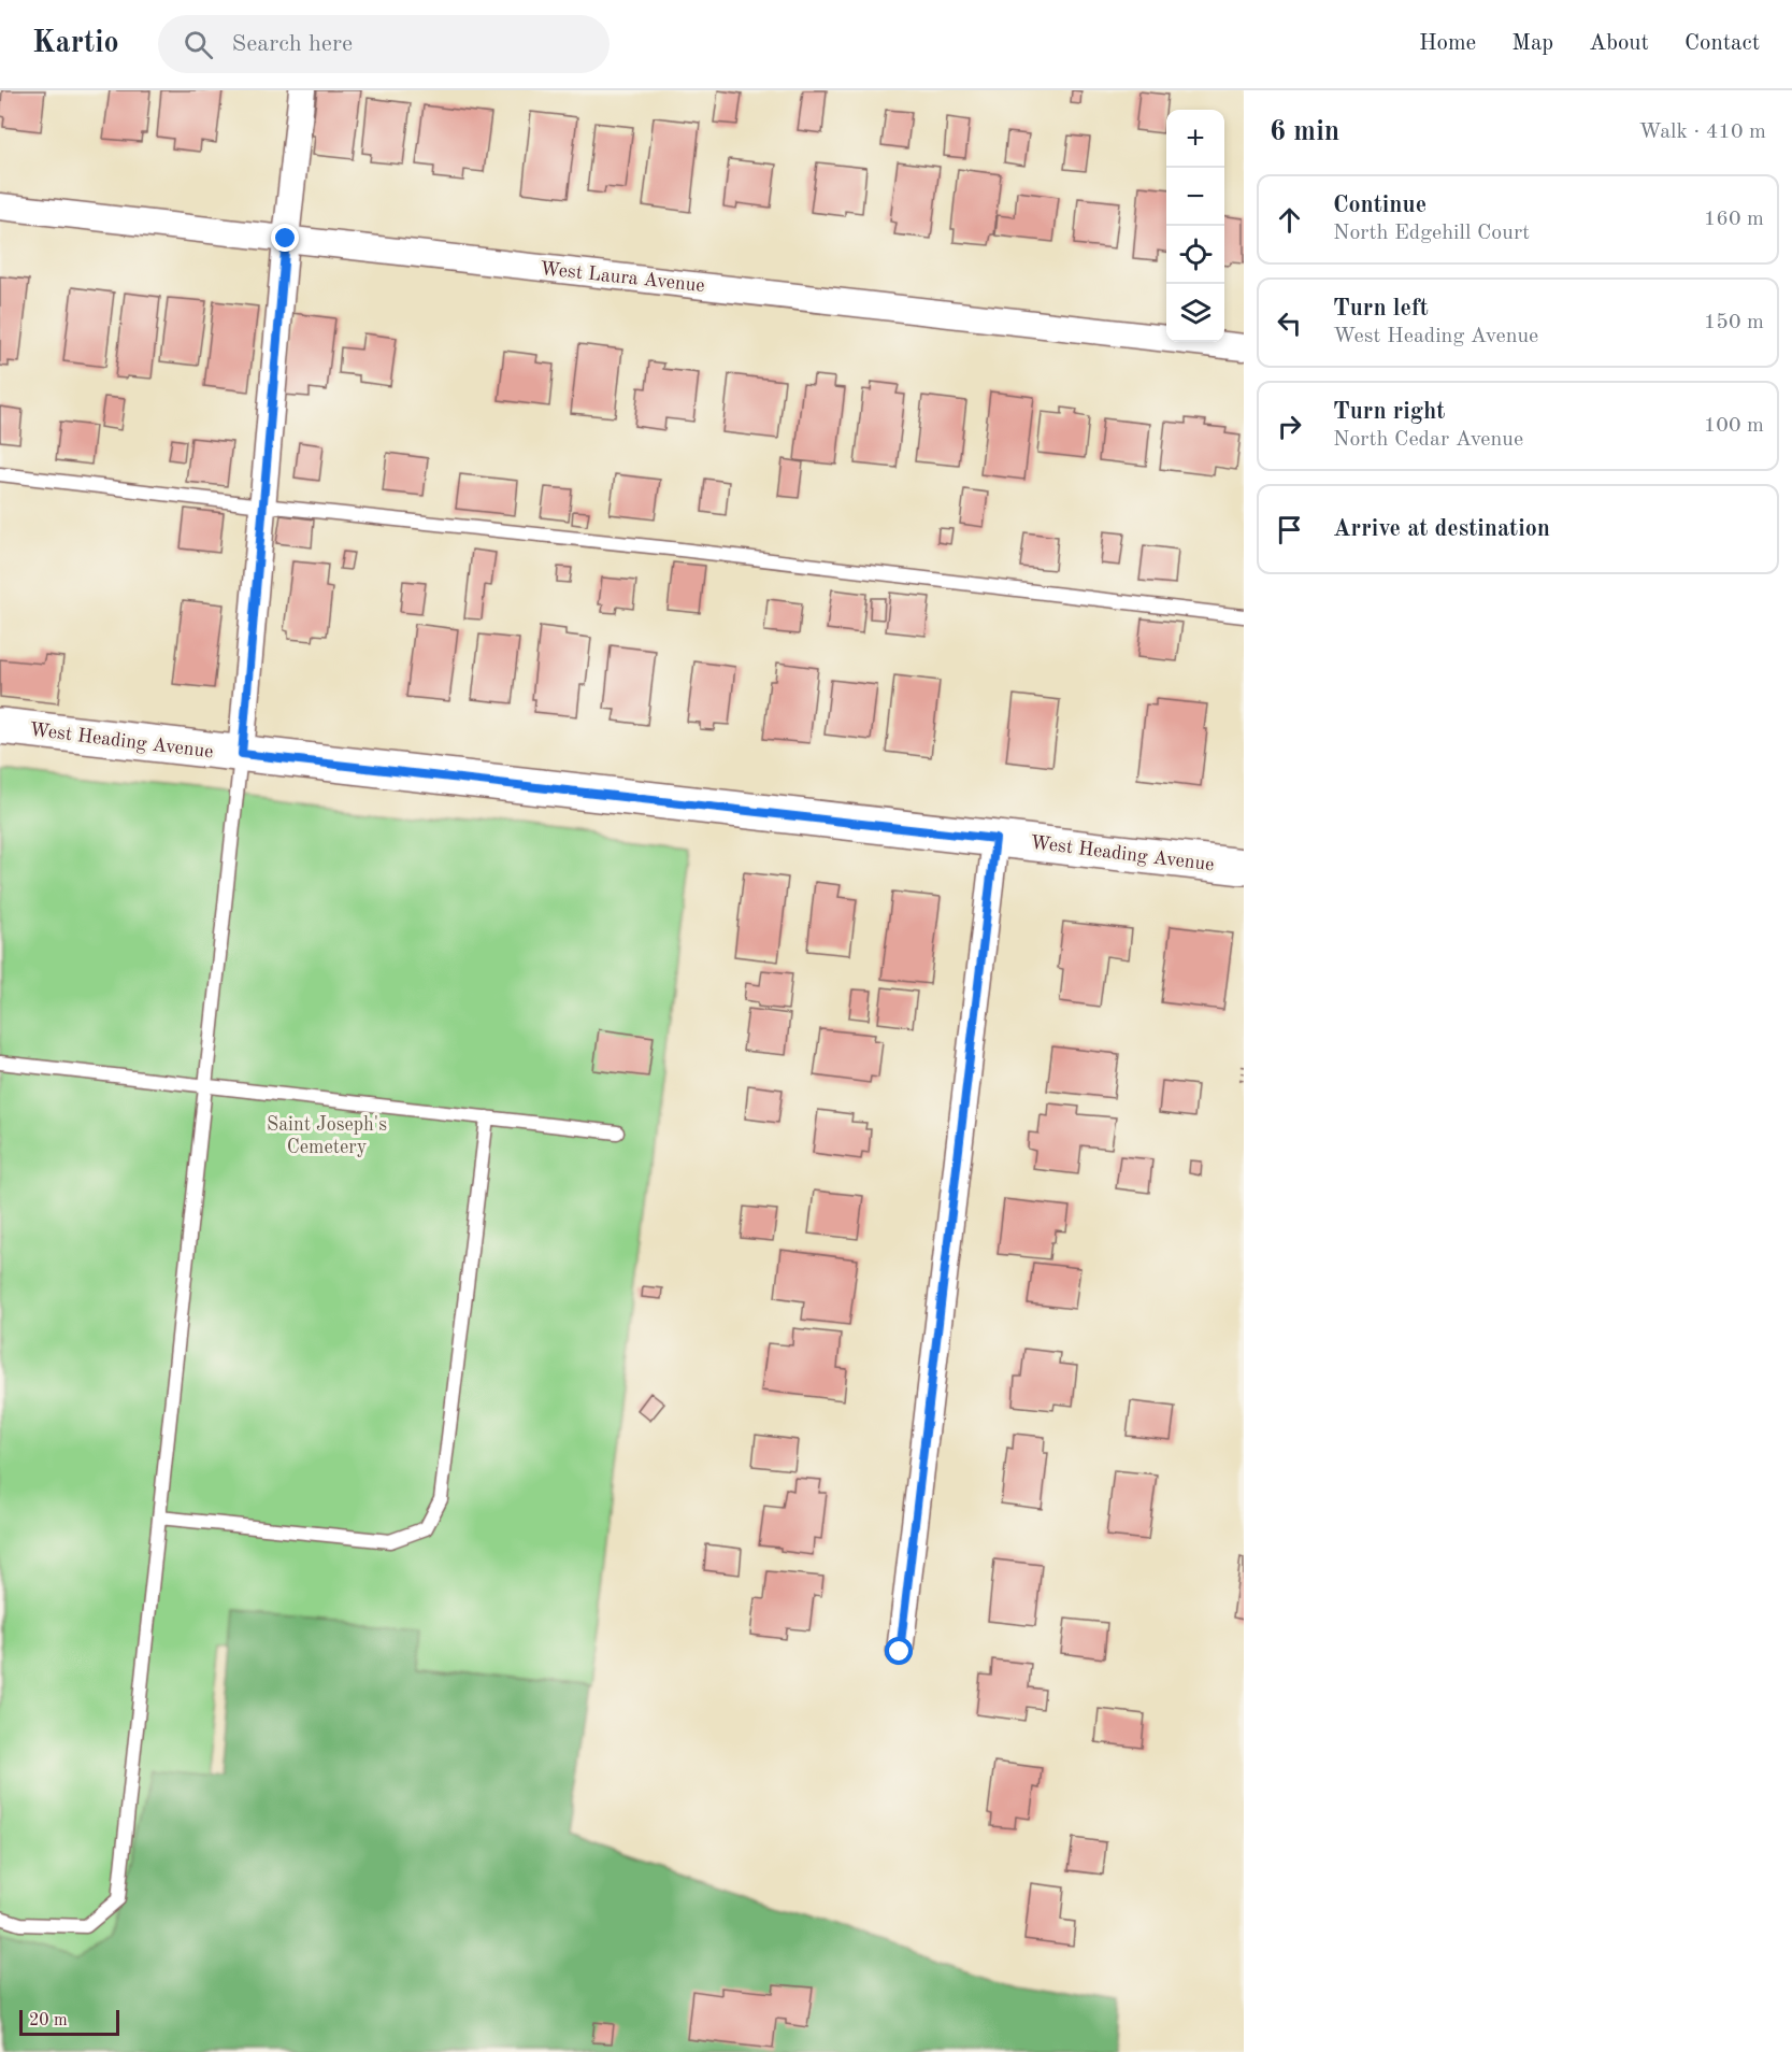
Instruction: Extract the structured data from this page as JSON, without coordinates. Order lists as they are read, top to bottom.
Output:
{
  "streets": {
    "street": ["West Laura Avenue", "West Heading Avenue"]
  },
  "parks": ["Saint Joseph's Cemetery"],
  "scale_bar": "20 m",
  "page": {
    "header": "Kartio",
    "search": "Search here",
    "nav": [
      "Home",
      "Map",
      "About",
      "Contact"
    ],
    "heading": ["6 min", "Walk · 410 m"],
    "map_buttons": ["+", "−"],
    "list": [
      ["Continue", "North Edgehill Court", "160 m"],
      ["Turn left", "West Heading Avenue", "150 m"],
      ["Turn right", "North Cedar Avenue", "100 m"],
      "Arrive at destination"
    ],
    "scale": "20 m"
  }
}
